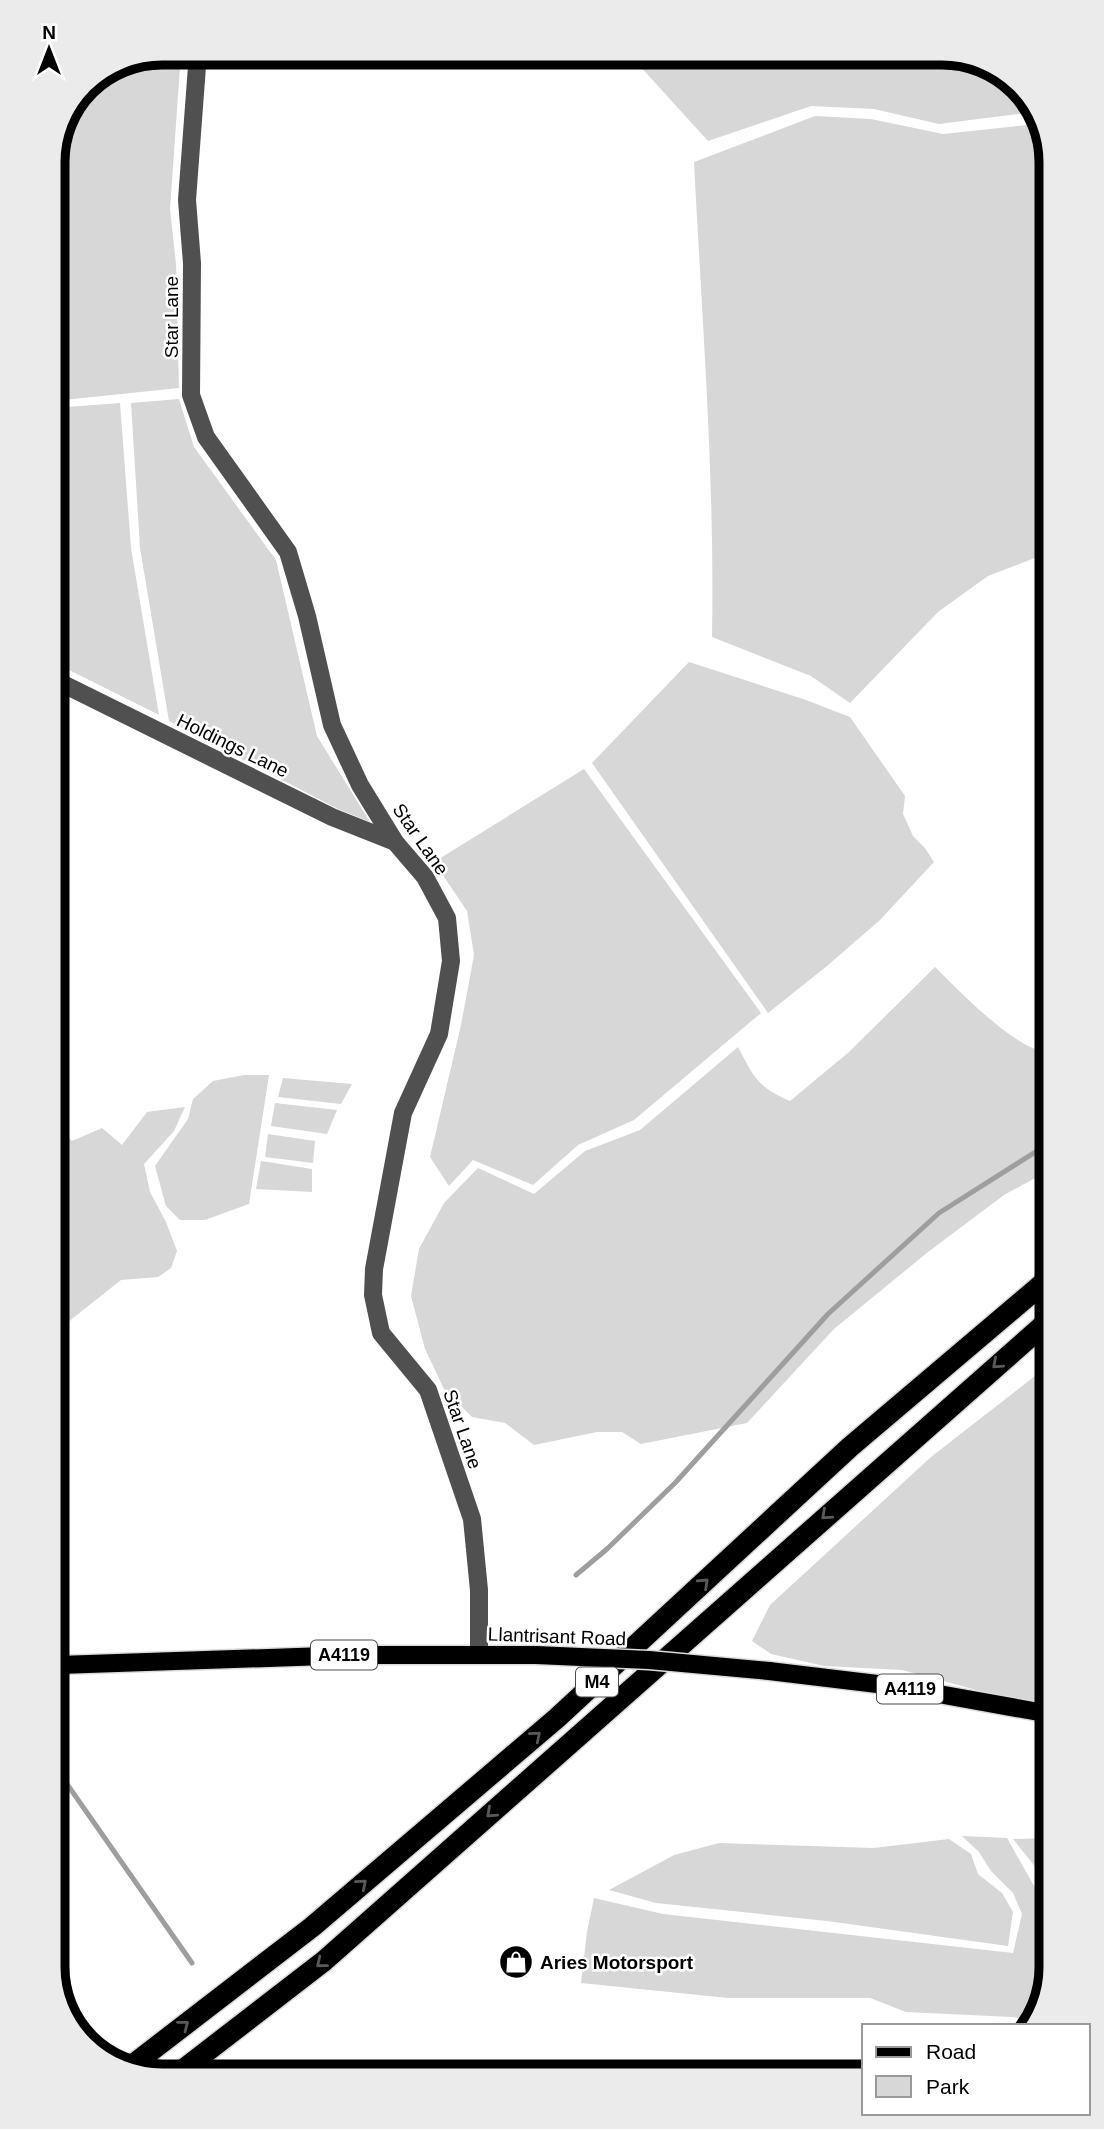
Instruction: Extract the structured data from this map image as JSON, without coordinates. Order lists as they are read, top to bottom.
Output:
{
  "streets": {
    "highway": ["M4"],
    "main road": ["Llantrisant Road", "A4119"],
    "street": ["Star Lane", "Holdings Lane"]
  },
  "crossings": [
    ["Star Lane", "Holdings Lane"],
    ["Star Lane", "Llantrisant Road"]
  ],
  "places": {
    "shop": ["Aries Motorsport"]
  },
  "legend": ["Road", "Park"],
  "north": "top"
}
